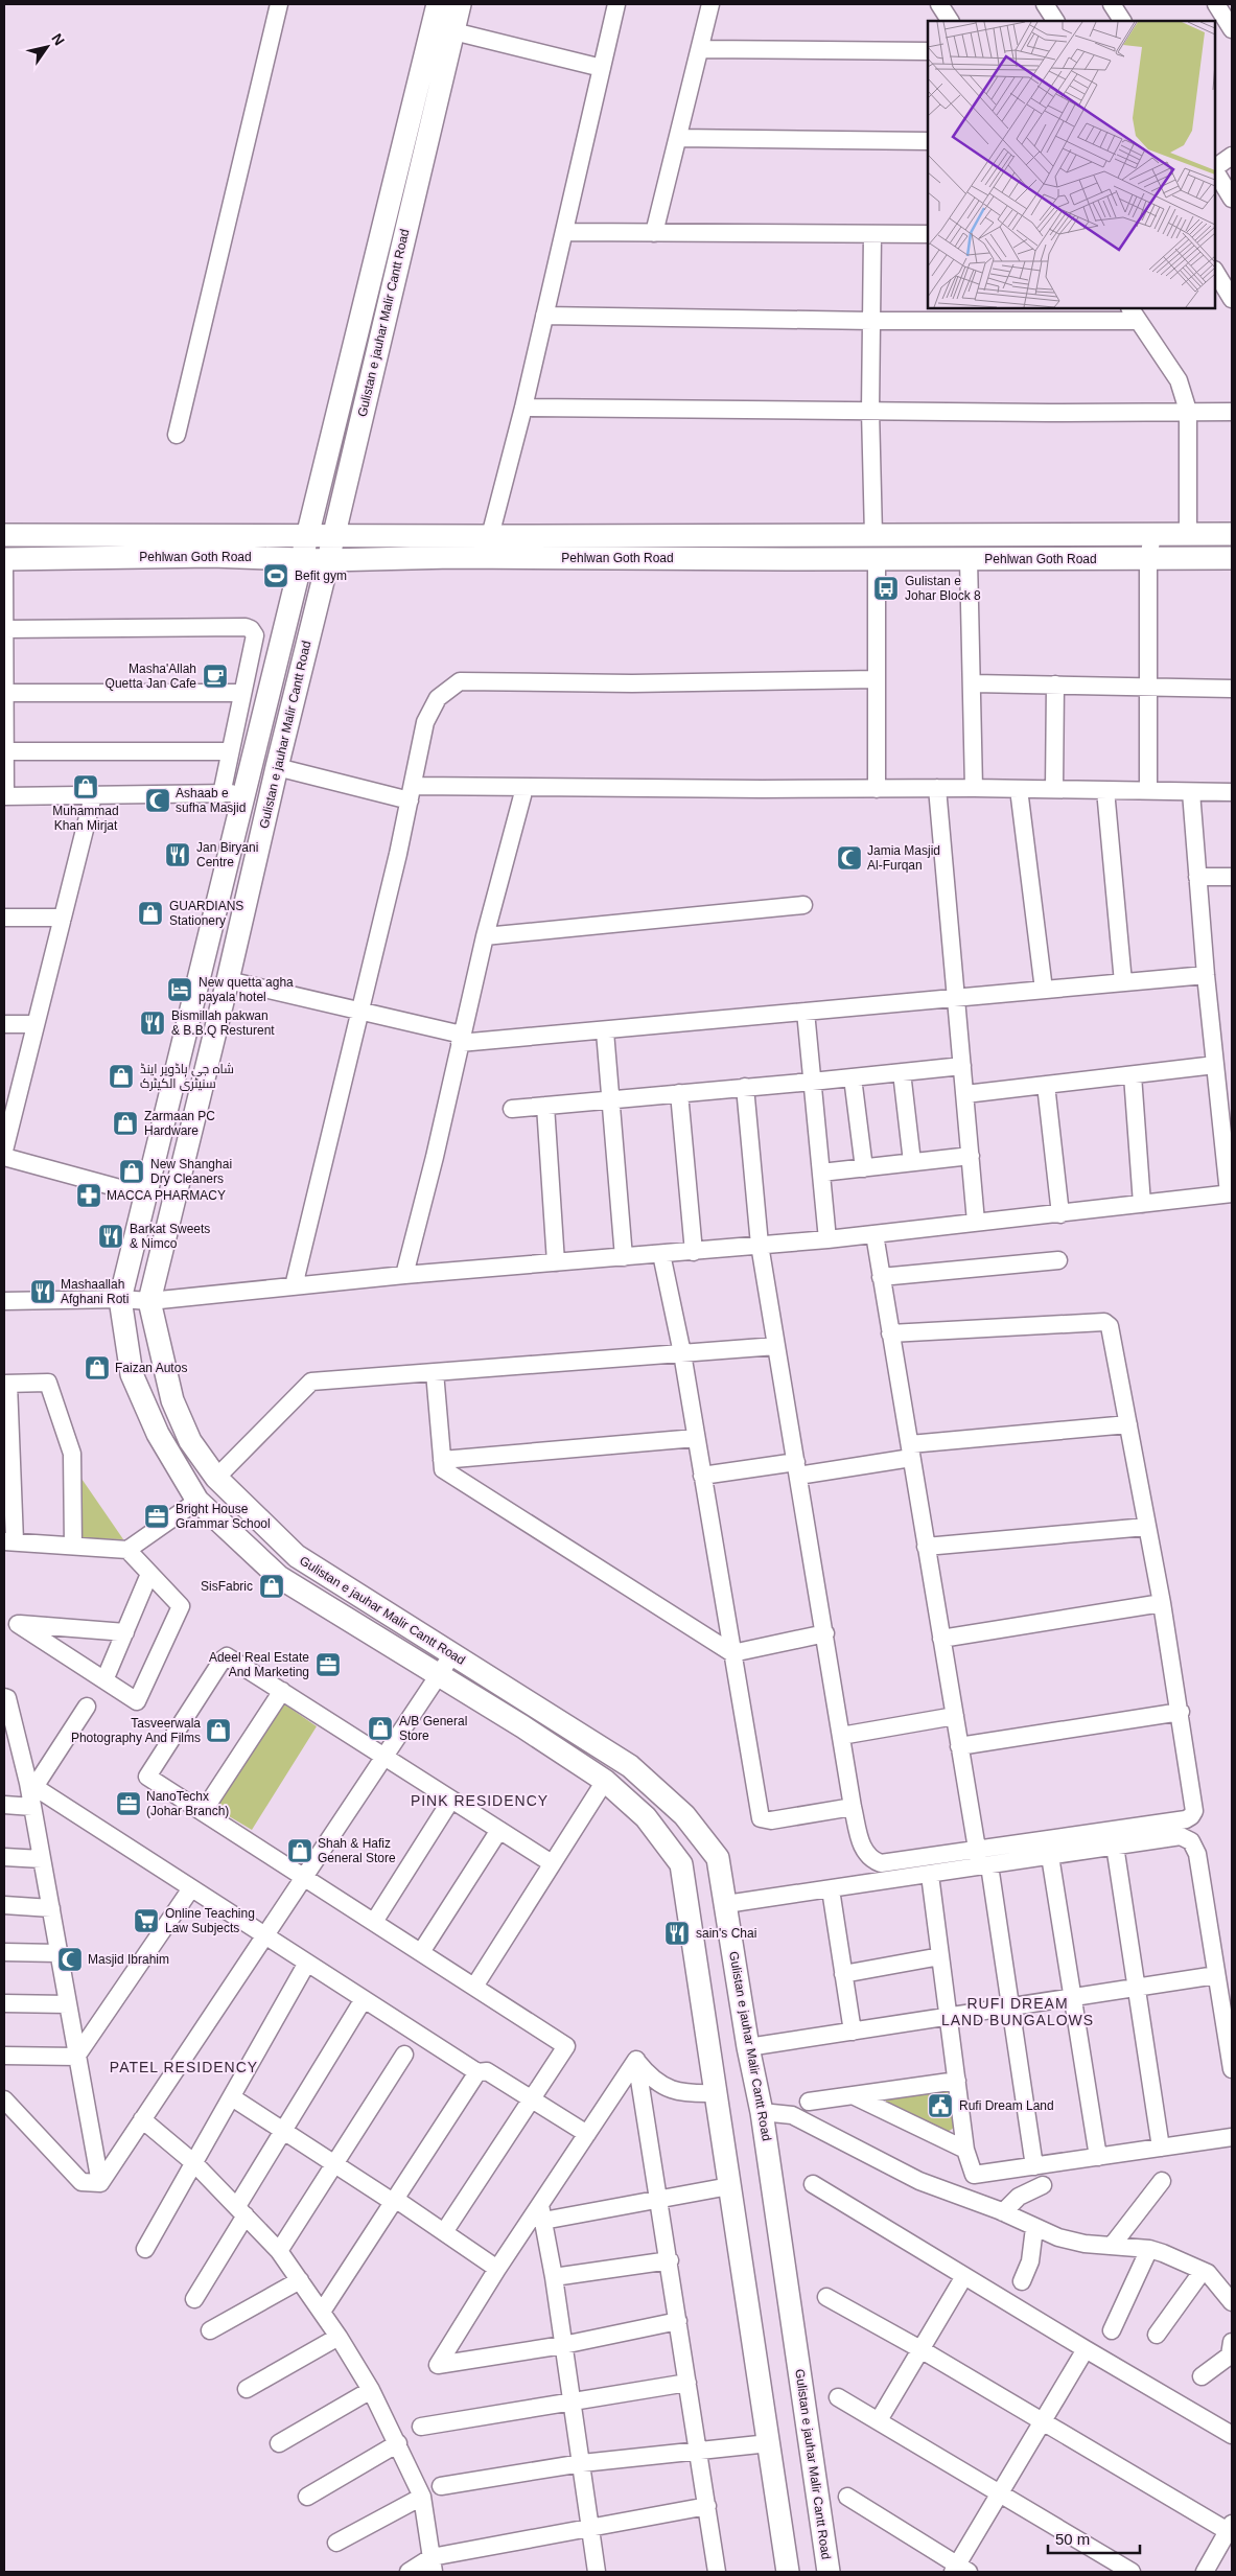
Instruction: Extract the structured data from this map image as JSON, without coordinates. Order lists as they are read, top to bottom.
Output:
{
  "streets": {
    "main road": ["Gulistan e jauhar Malir Cantt Road", "Pehlwan Goth Road"]
  },
  "crossings": [
    ["Gulistan e jauhar Malir Cantt Road", "Pehlwan Goth Road"]
  ],
  "districts": ["PINK RESIDENCY", "RUFI DREAM LAND BUNGALOWS", "PATEL RESIDENCY"],
  "places": {
    "sports": ["Befit gym"],
    "bus stop": ["Gulistan e Johar Block 8"],
    "cafe": ["Masha'Allah Quetta Jan Cafe"],
    "shop": [
      "Muhammad Khan Mirjat",
      "GUARDIANS Stationery",
      "شاہ جی ہاڈویر اینڈ سنیٹری الکیٹرک",
      "Zarmaan PC Hardware",
      "New Shanghai Dry Cleaners",
      "Faizan Autos",
      "SisFabric",
      "A/B General Store",
      "Tasveerwala Photography And Films",
      "Shah & Hafiz General Store"
    ],
    "mosque": ["Ashaab e sufha Masjid", "Jamia Masjid Al-Furqan", "Masjid Ibrahim"],
    "restaurant": [
      "Jan Biryani Centre",
      "Bismillah pakwan & B.B.Q Resturent",
      "Barkat Sweets & Nimco",
      "Mashaallah Afghani Roti",
      "sain's Chai"
    ],
    "hotel": ["New quetta agha payala hotel"],
    "pharmacy": ["MACCA PHARMACY"],
    "office": ["Bright House Grammar School", "Adeel Real Estate And Marketing", "NanoTechx (Johar Branch)"],
    "supermarket": ["Online Teaching Law Subjects"],
    "public building": ["Rufi Dream Land"]
  },
  "scale_bar": "50 m",
  "north": "top right"
}
